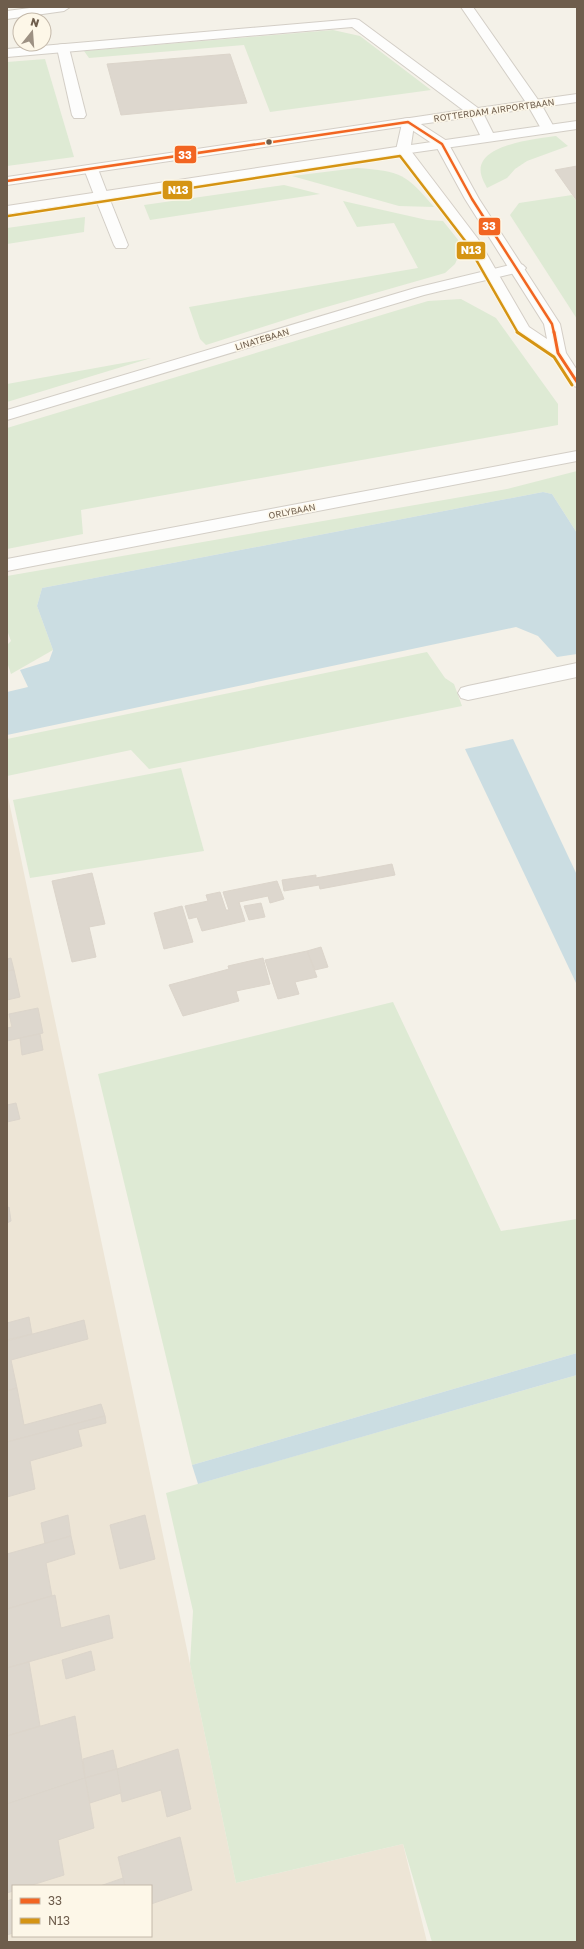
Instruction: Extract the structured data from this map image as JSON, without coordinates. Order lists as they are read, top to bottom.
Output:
{
  "streets": {
    "street": ["ROTTERDAM AIRPORTBAAN", "LINATEBAAN", "ORLYBAAN"]
  },
  "lines": ["transit line 33", "transit line N13"],
  "legend": ["33", "N13"],
  "north": "top"
}
